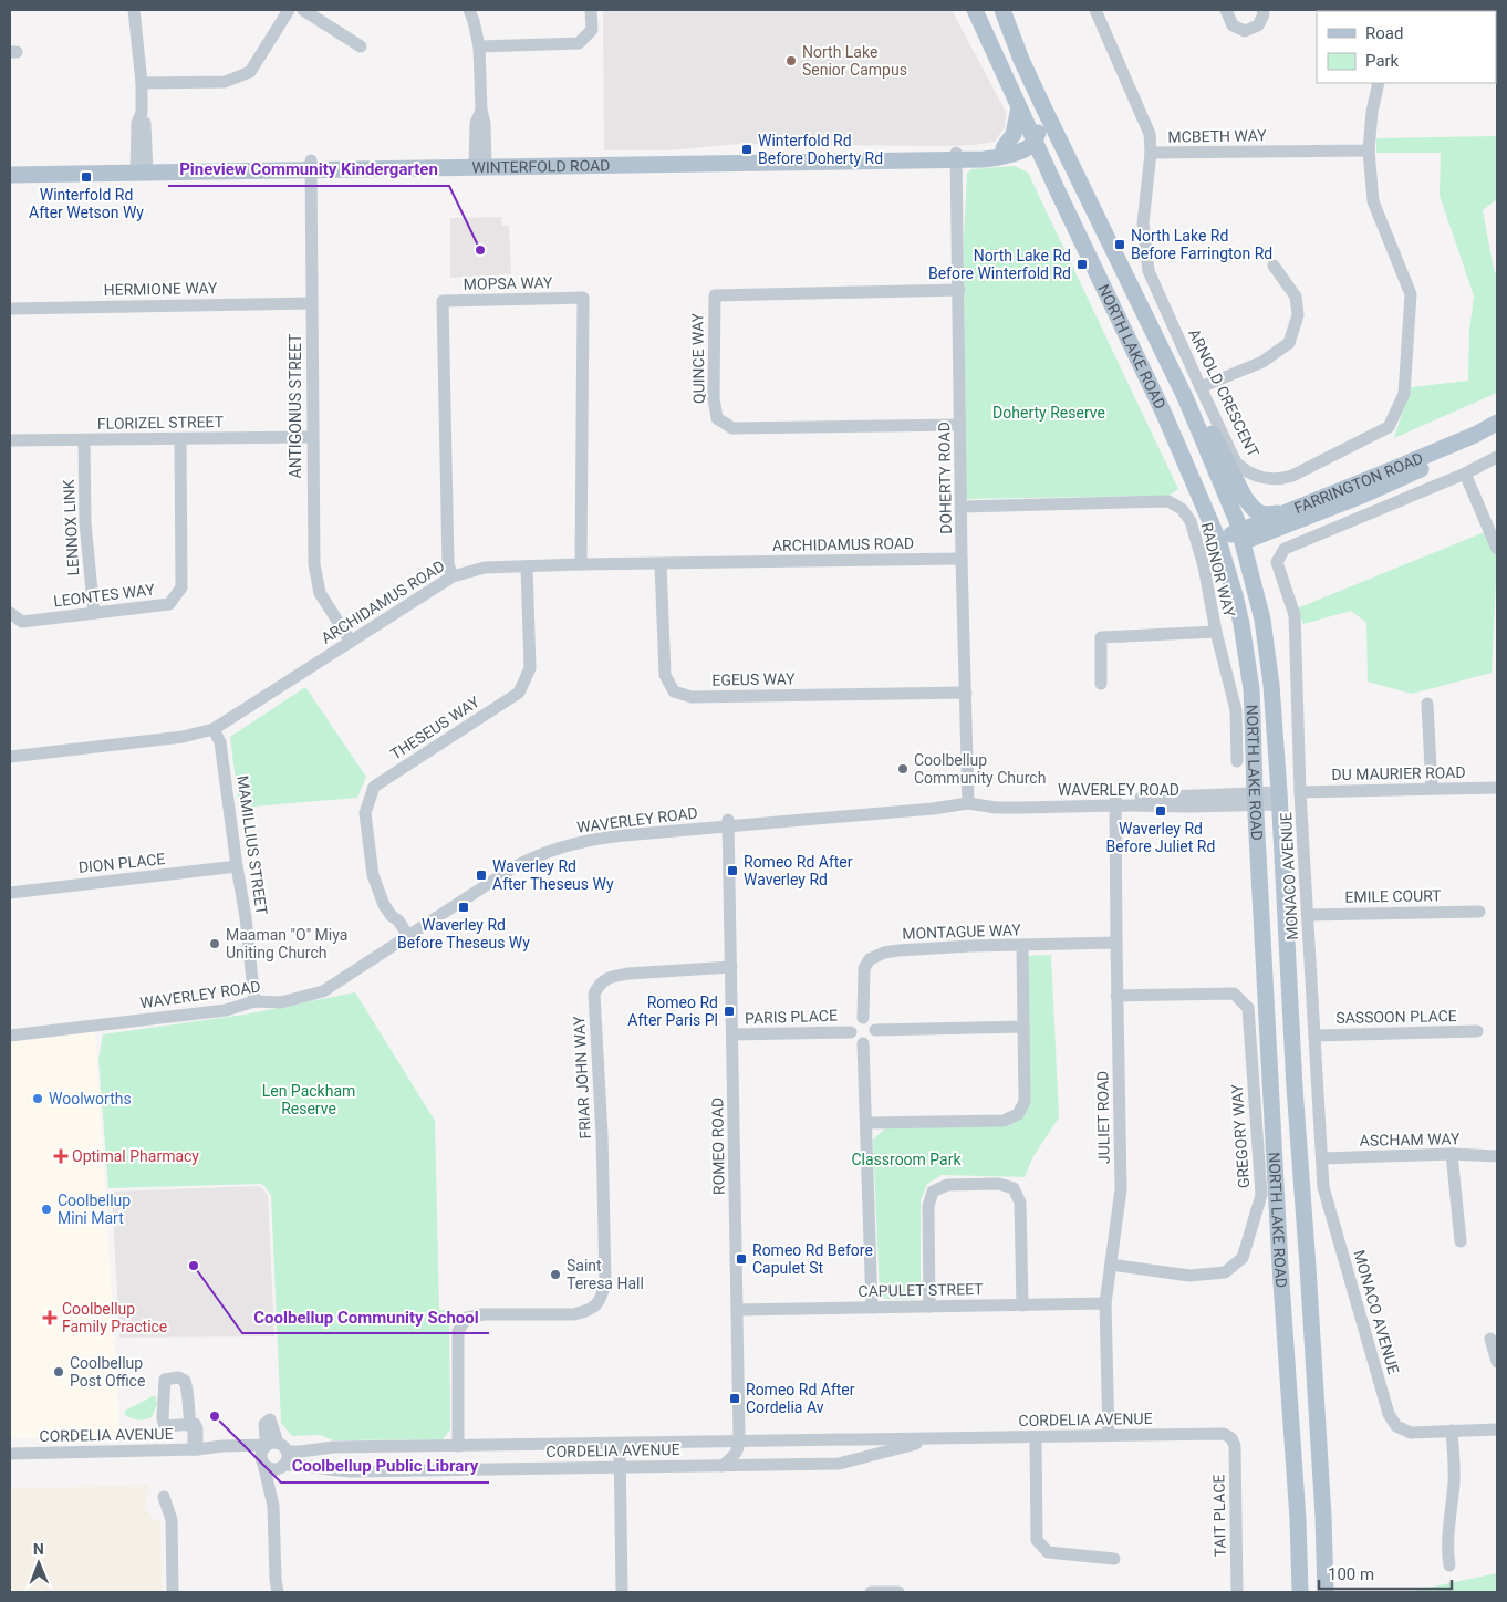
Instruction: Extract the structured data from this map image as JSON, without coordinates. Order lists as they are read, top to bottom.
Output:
{
  "streets": {
    "main road": ["WINTERFOLD ROAD", "NORTH LAKE ROAD", "FARRINGTON ROAD"],
    "street": [
      "MCBETH WAY",
      "MOPSA WAY",
      "HERMIONE WAY",
      "QUINCE WAY",
      "ARNOLD CRESCENT",
      "ANTIGONUS STREET",
      "FLORIZEL STREET",
      "DOHERTY ROAD",
      "LENNOX LINK",
      "ARCHIDAMUS ROAD",
      "RADNOR WAY",
      "LEONTES WAY",
      "EGEUS WAY",
      "THESEUS WAY",
      "DU MAURIER ROAD",
      "WAVERLEY ROAD",
      "MAMILLIUS STREET",
      "DION PLACE",
      "MONACO AVENUE",
      "EMILE COURT",
      "MONTAGUE WAY",
      "PARIS PLACE",
      "SASSOON PLACE",
      "FRIAR JOHN WAY",
      "JULIET ROAD",
      "GREGORY WAY",
      "ASCHAM WAY",
      "ROMEO ROAD",
      "CAPULET STREET",
      "CORDELIA AVENUE",
      "TAIT PLACE"
    ]
  },
  "crossings": [
    ["MCBETH WAY", "ARNOLD CRESCENT"],
    ["WINTERFOLD ROAD", "NORTH LAKE ROAD"],
    ["WINTERFOLD ROAD", "ANTIGONUS STREET"],
    ["WINTERFOLD ROAD", "DOHERTY ROAD"],
    ["MOPSA WAY", "ARCHIDAMUS ROAD"],
    ["HERMIONE WAY", "ANTIGONUS STREET"],
    ["NORTH LAKE ROAD", "FARRINGTON ROAD"],
    ["NORTH LAKE ROAD", "WAVERLEY ROAD"],
    ["QUINCE WAY", "DOHERTY ROAD"],
    ["ANTIGONUS STREET", "FLORIZEL STREET"],
    ["ANTIGONUS STREET", "ARCHIDAMUS ROAD"],
    ["FLORIZEL STREET", "LENNOX LINK"],
    ["FLORIZEL STREET", "LEONTES WAY"],
    ["DOHERTY ROAD", "ARCHIDAMUS ROAD"],
    ["DOHERTY ROAD", "RADNOR WAY"],
    ["DOHERTY ROAD", "EGEUS WAY"],
    ["DOHERTY ROAD", "WAVERLEY ROAD"],
    ["LENNOX LINK", "LEONTES WAY"],
    ["ARCHIDAMUS ROAD", "EGEUS WAY"],
    ["ARCHIDAMUS ROAD", "THESEUS WAY"],
    ["ARCHIDAMUS ROAD", "MAMILLIUS STREET"],
    ["THESEUS WAY", "WAVERLEY ROAD"],
    ["DU MAURIER ROAD", "MONACO AVENUE"],
    ["WAVERLEY ROAD", "MAMILLIUS STREET"],
    ["WAVERLEY ROAD", "JULIET ROAD"],
    ["WAVERLEY ROAD", "ROMEO ROAD"],
    ["MAMILLIUS STREET", "DION PLACE"],
    ["MONACO AVENUE", "EMILE COURT"],
    ["MONACO AVENUE", "SASSOON PLACE"],
    ["MONACO AVENUE", "ASCHAM WAY"],
    ["MONTAGUE WAY", "PARIS PLACE"],
    ["MONTAGUE WAY", "JULIET ROAD"],
    ["PARIS PLACE", "ROMEO ROAD"],
    ["FRIAR JOHN WAY", "ROMEO ROAD"],
    ["FRIAR JOHN WAY", "CORDELIA AVENUE"],
    ["JULIET ROAD", "GREGORY WAY"],
    ["JULIET ROAD", "CAPULET STREET"],
    ["JULIET ROAD", "CORDELIA AVENUE"],
    ["ROMEO ROAD", "CAPULET STREET"],
    ["ROMEO ROAD", "CORDELIA AVENUE"],
    ["CORDELIA AVENUE", "TAIT PLACE"]
  ],
  "parks": ["Doherty Reserve", "Len Packham Reserve", "Classroom Park"],
  "places": {
    "other": [
      "North Lake Senior Campus",
      "Pineview Community Kindergarten",
      "Coolbellup Community Church",
      "Maaman \"O\" Miya Uniting Church",
      "Woolworths",
      "Coolbellup Mini Mart",
      "Coolbellup Community School",
      "Saint Teresa Hall",
      "Coolbellup Post Office",
      "Coolbellup Public Library"
    ],
    "transit": [
      "Winterfold Rd Before Doherty Rd",
      "Winterfold Rd After Wetson Wy",
      "North Lake Rd Before Farrington Rd",
      "North Lake Rd Before Winterfold Rd",
      "Waverley Rd Before Juliet Rd",
      "Romeo Rd After Waverley Rd",
      "Waverley Rd After Theseus Wy",
      "Waverley Rd Before Theseus Wy",
      "Romeo Rd After Paris Pl",
      "Romeo Rd Before Capulet St",
      "Romeo Rd After Cordelia Av"
    ],
    "health": ["Optimal Pharmacy", "Coolbellup Family Practice"]
  },
  "legend": ["Road", "Park"],
  "scale_bar": "100 m",
  "north": "top"
}
